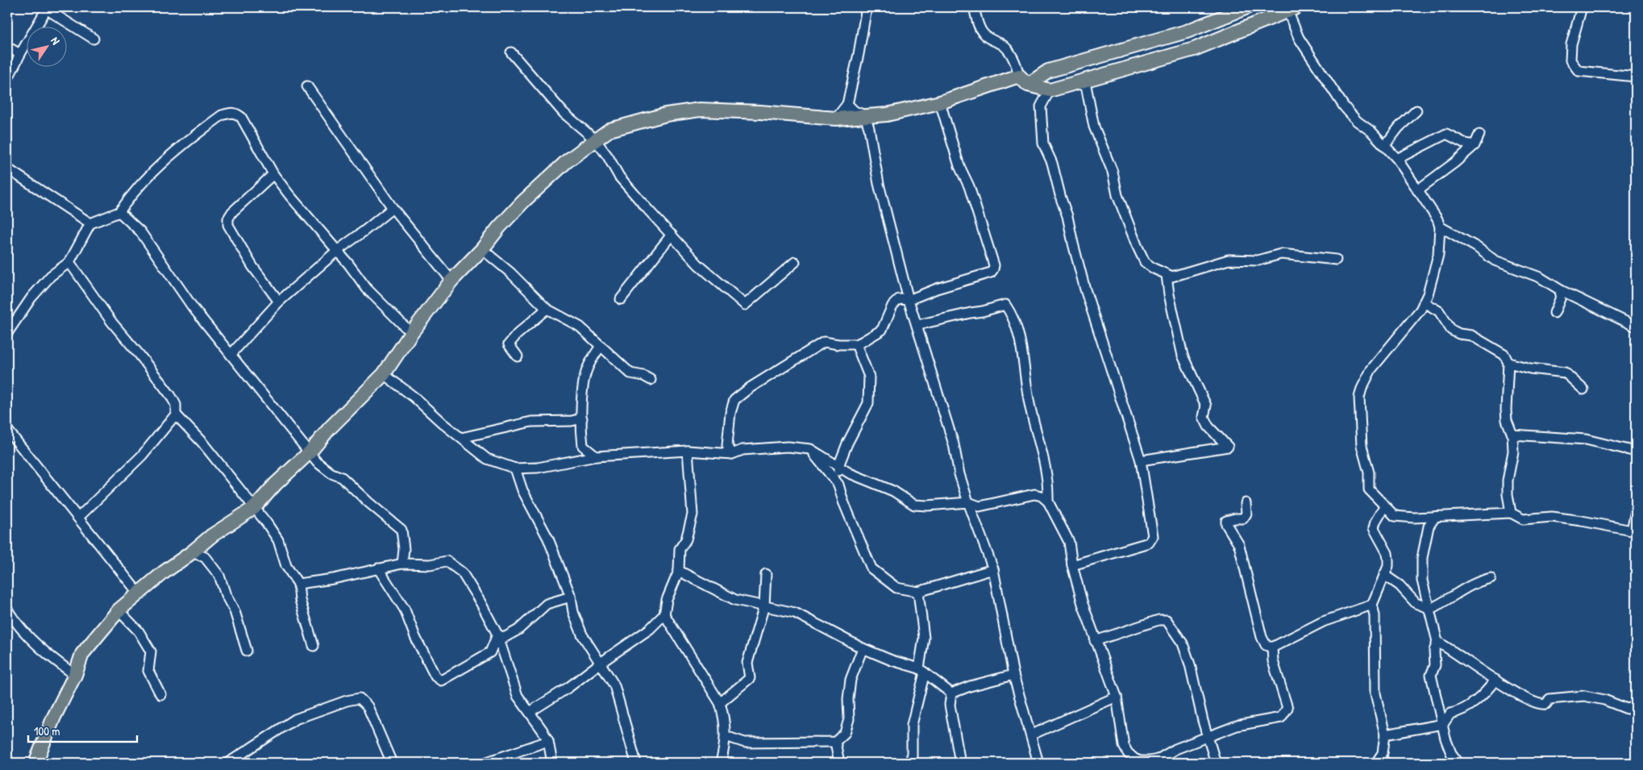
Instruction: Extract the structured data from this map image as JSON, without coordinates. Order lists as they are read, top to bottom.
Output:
{
  "scale_bar": "100 m",
  "north": "top right"
}
